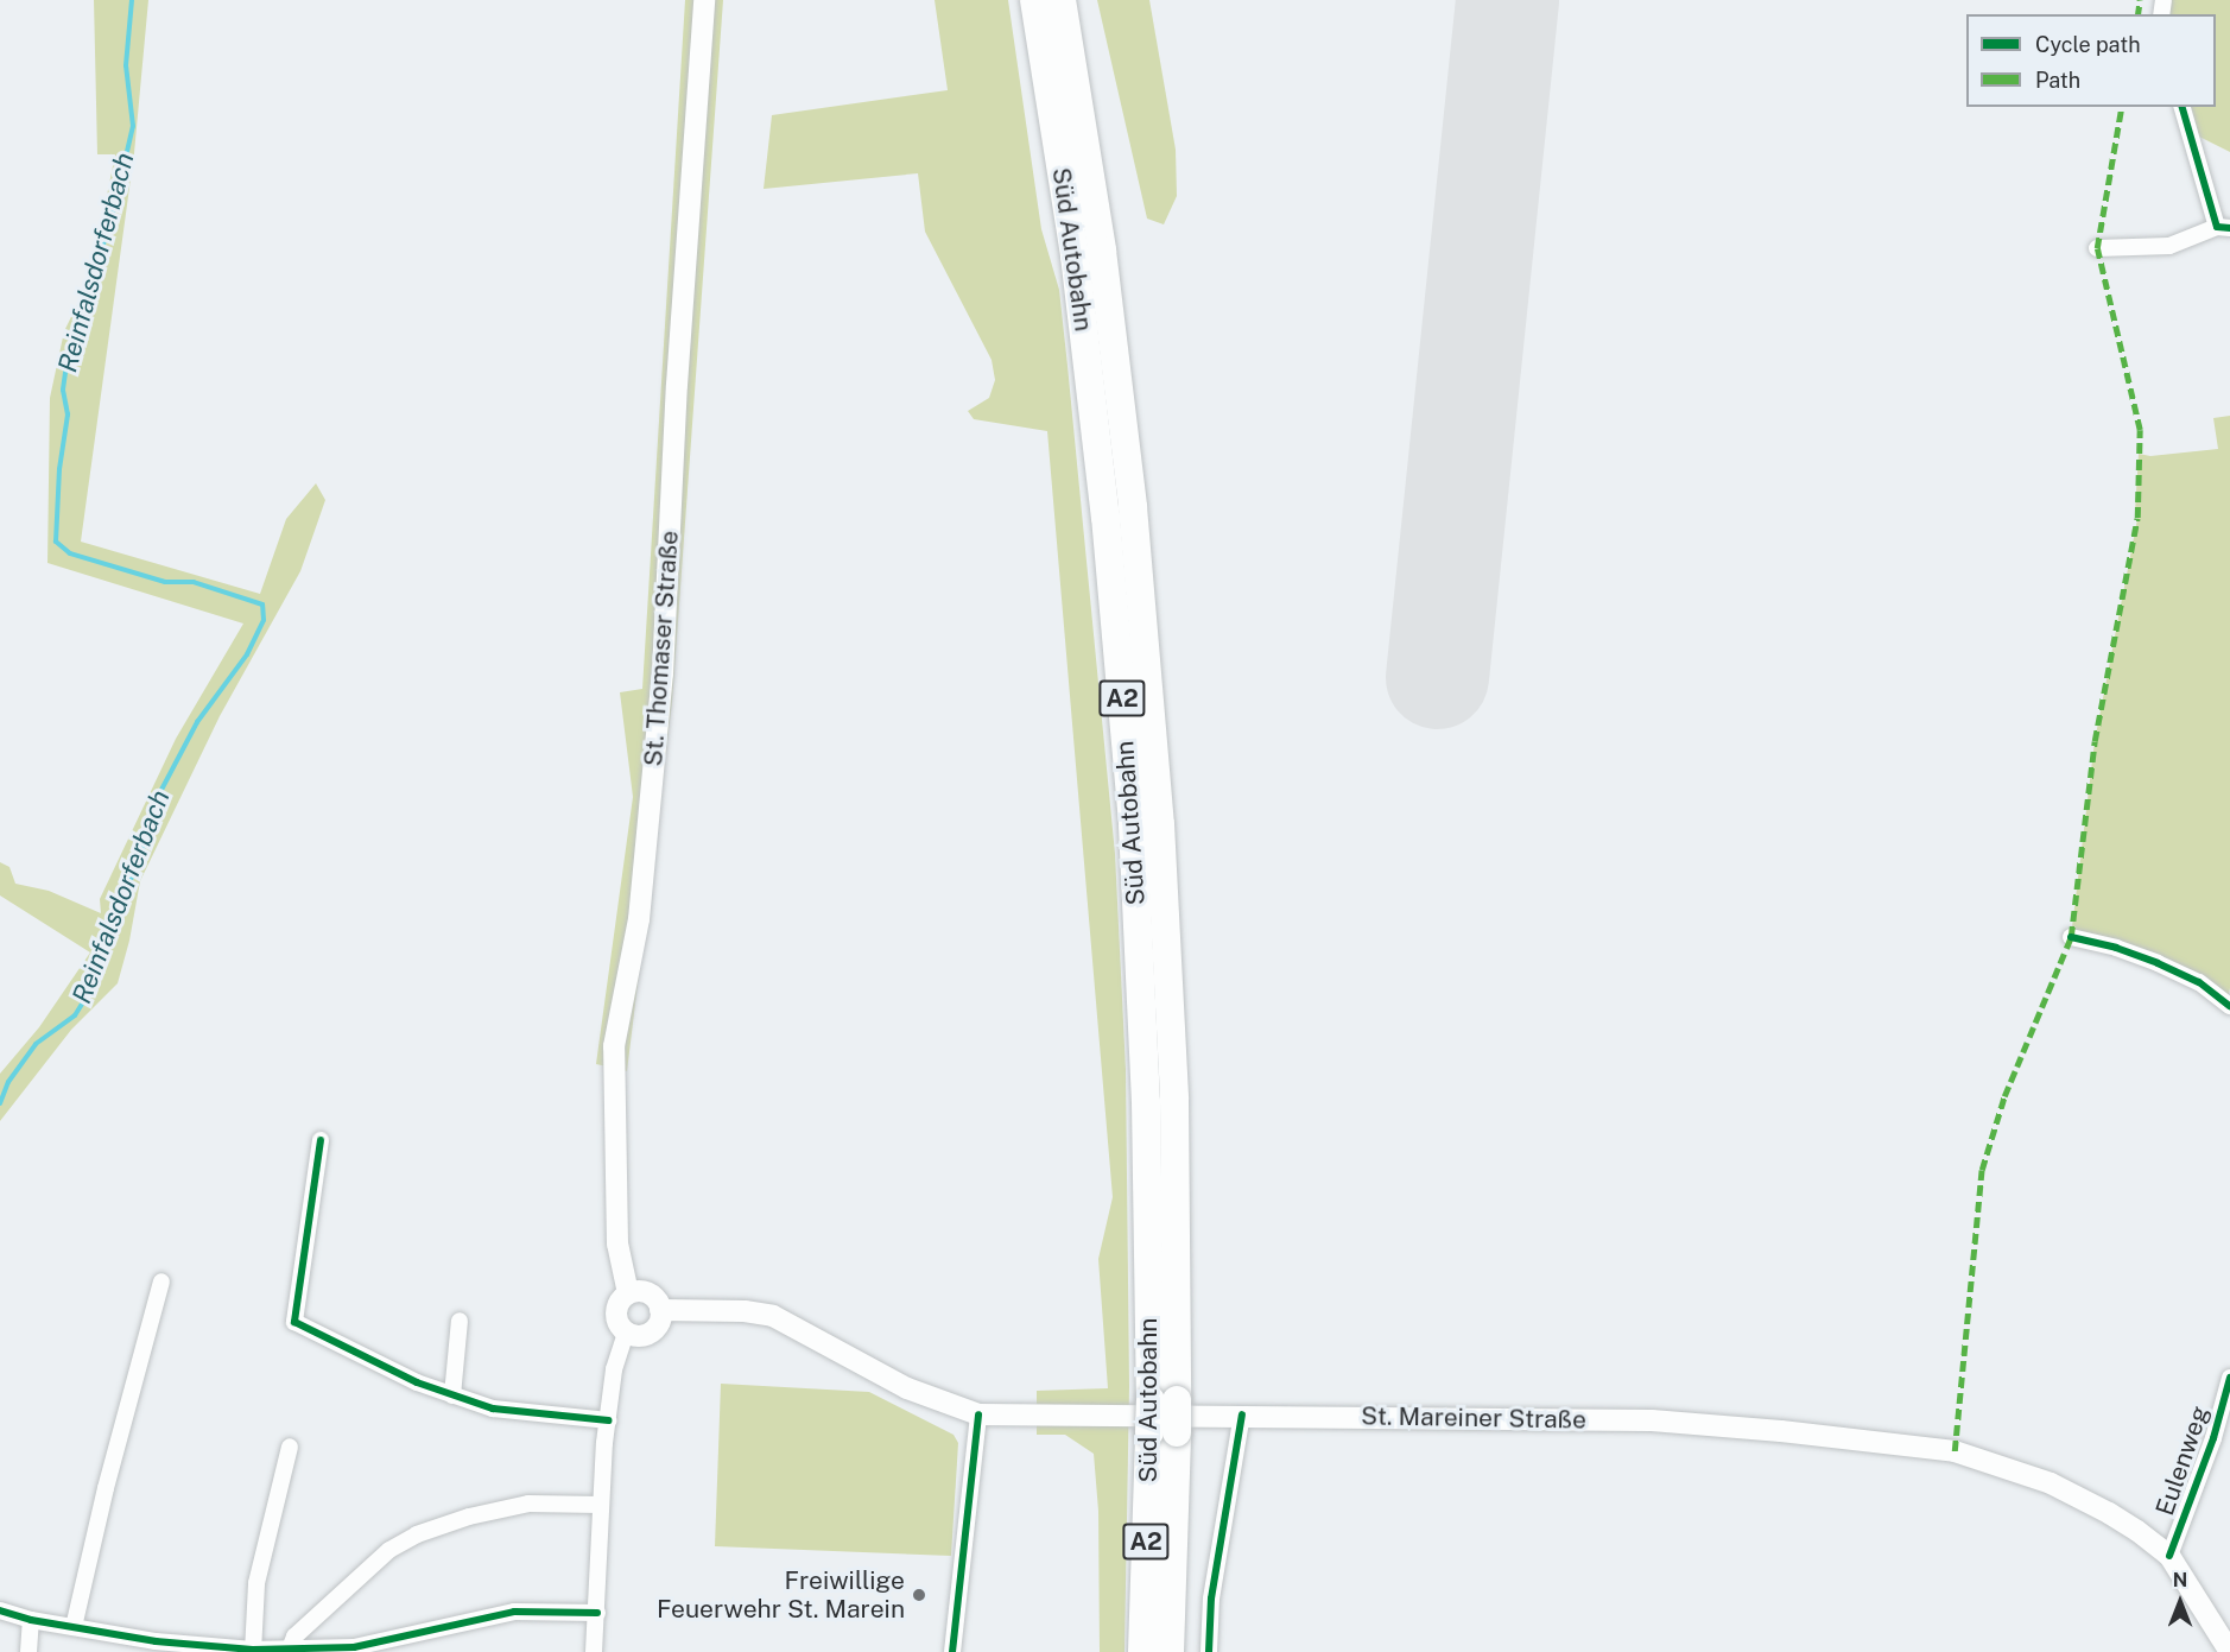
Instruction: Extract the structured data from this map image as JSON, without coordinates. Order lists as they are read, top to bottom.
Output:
{
  "streets": {
    "highway": ["Süd Autobahn", "A2"],
    "main road": ["St. Thomaser Straße", "St. Mareiner Straße"],
    "street": ["Eulenweg"]
  },
  "crossings": [
    ["St. Thomaser Straße", "St. Mareiner Straße"],
    ["St. Mareiner Straße", "Eulenweg"]
  ],
  "water": ["Reinfalsdorferbach"],
  "places": ["Freiwillige Feuerwehr St. Marein"],
  "legend": ["Cycle path", "Path"],
  "north": "top"
}
